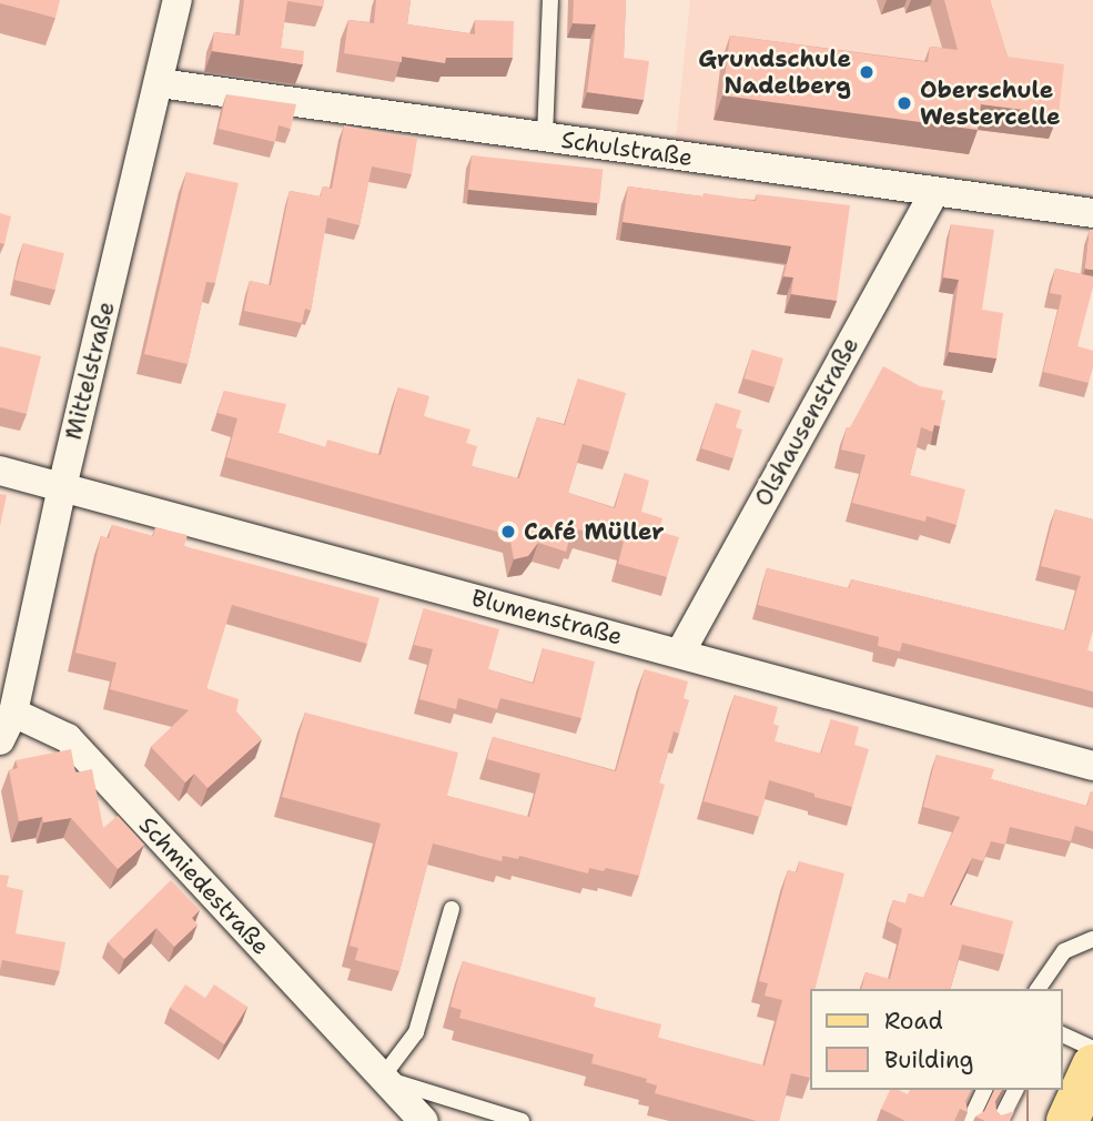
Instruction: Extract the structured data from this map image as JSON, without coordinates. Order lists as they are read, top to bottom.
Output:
{
  "streets": {
    "street": [
      "Schulstraße",
      "Mittelstraße",
      "Olshausenstraße",
      "Blumenstraße",
      "Schmiedestraße"
    ]
  },
  "crossings": [
    ["Schulstraße", "Mittelstraße"],
    ["Schulstraße", "Olshausenstraße"],
    ["Mittelstraße", "Blumenstraße"],
    ["Mittelstraße", "Schmiedestraße"],
    ["Olshausenstraße", "Blumenstraße"]
  ],
  "places": ["Grundschule Nadelberg", "Oberschule Westercelle", "Café Müller"],
  "legend": ["Road", "Building"]
}
